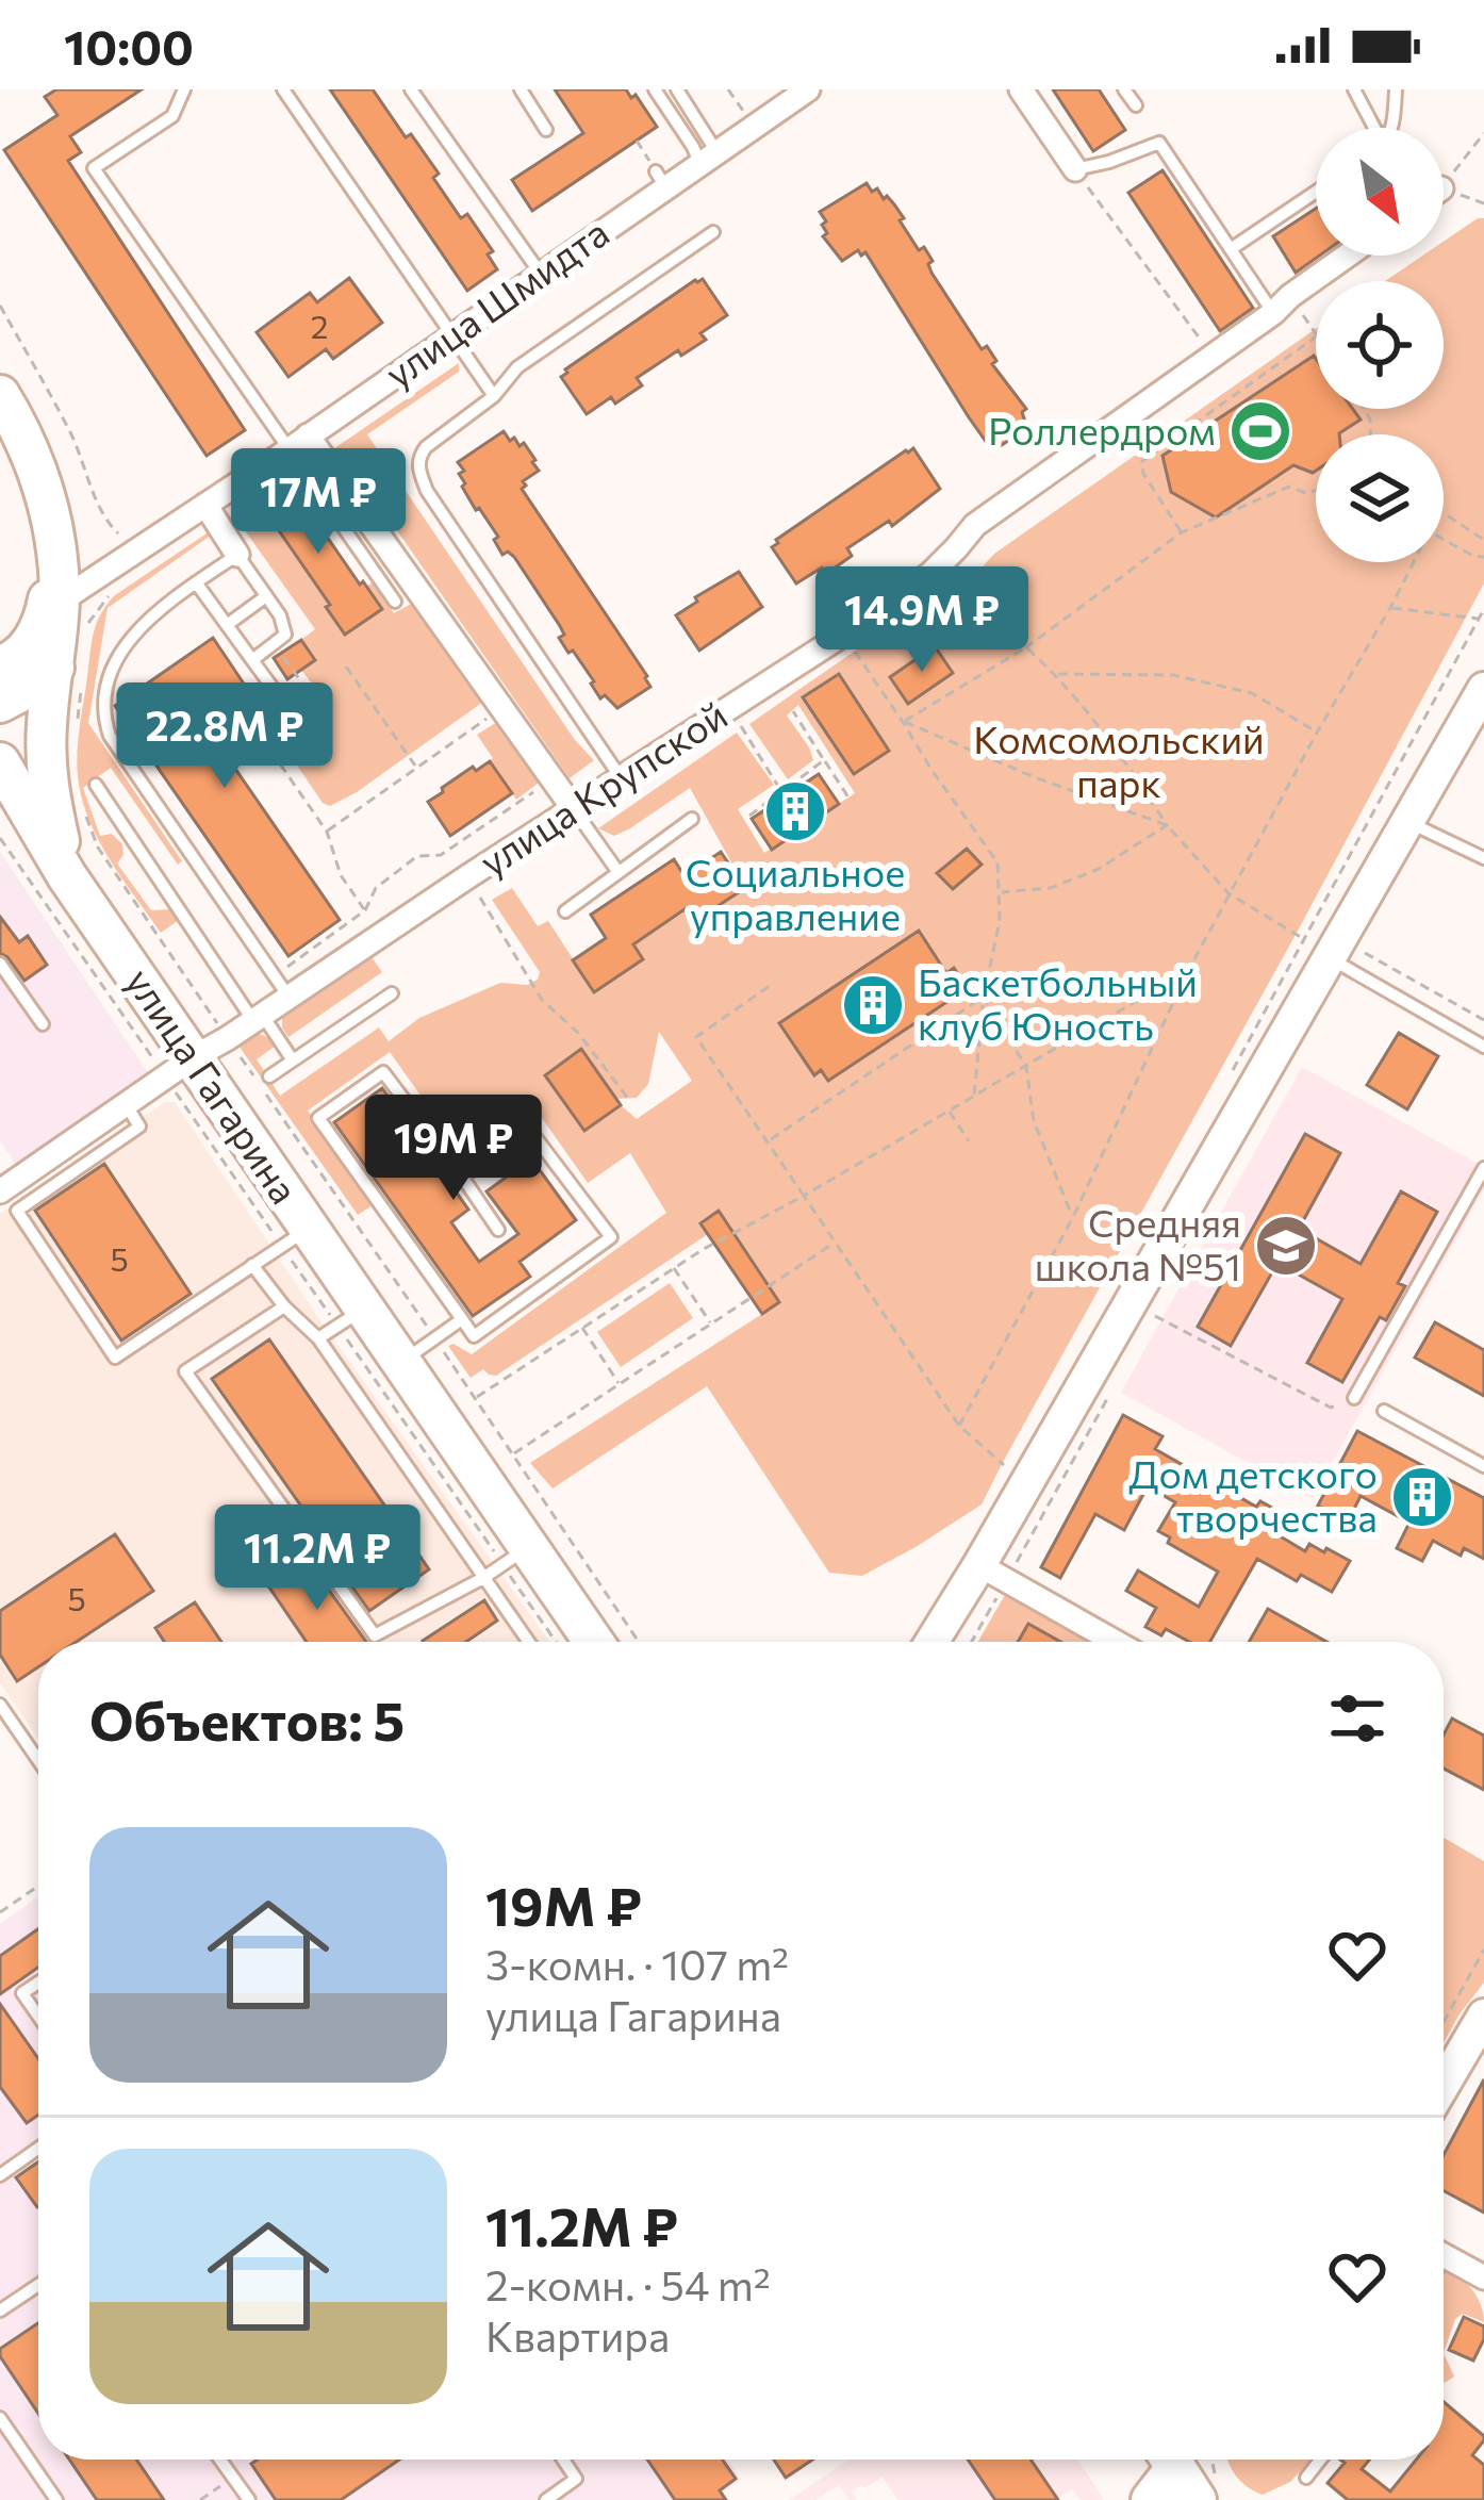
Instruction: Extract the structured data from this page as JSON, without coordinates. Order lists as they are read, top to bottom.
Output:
{
  "streets": {
    "main road": ["улица Гагарина"],
    "street": ["улица Шмидта", "улица Крупской"]
  },
  "crossings": [
    ["улица Крупской", "улица Гагарина"]
  ],
  "parks": ["Комсомольский парк"],
  "places": {
    "sports": ["Роллердром"],
    "building": ["Социальное управление", "Баскетбольный клуб Юность", "Дом детского творчества"],
    "school or university": ["Средняя школа №51"]
  },
  "house_numbers": ["2", "5", "5"],
  "north": "bottom right",
  "page": {
    "status": "10:00",
    "price": [
      "17M ₽",
      "14.9M ₽",
      "22.8M ₽",
      "19M ₽",
      "11.2M ₽"
    ],
    "heading": "Объектов: 5",
    "list": [
      {
        "name": "19M ₽",
        "note": "3-комн. · 107 m² · улица Гагарина"
      },
      {
        "name": "11.2M ₽",
        "note": "2-комн. · 54 m² · Квартира"
      }
    ]
  }
}
